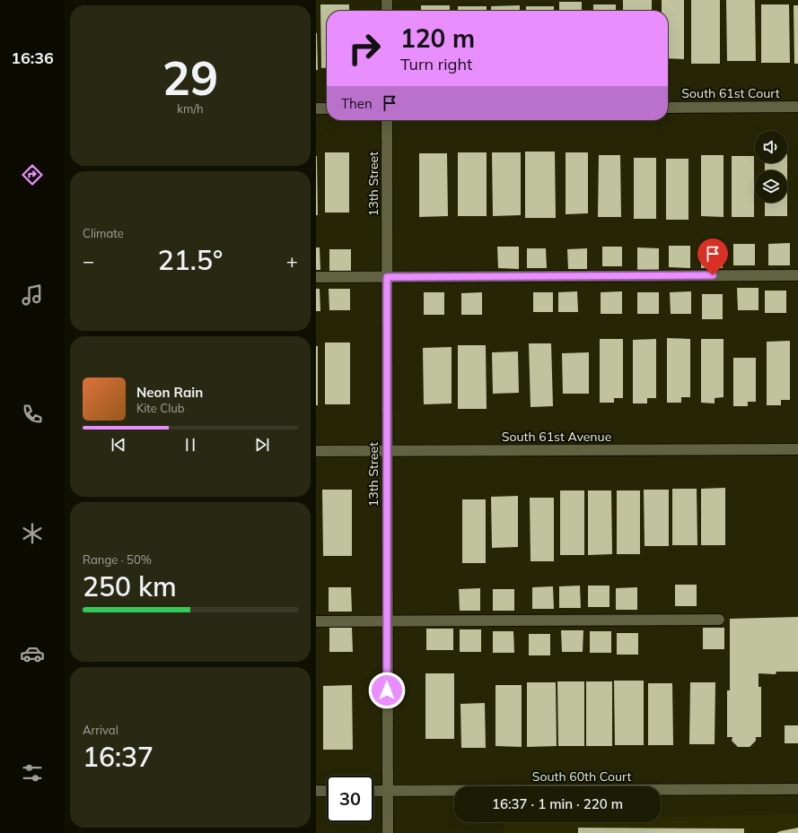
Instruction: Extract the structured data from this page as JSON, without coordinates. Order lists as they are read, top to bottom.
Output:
{
  "streets": {
    "street": [
      "South 61st Court",
      "13th Street",
      "South 61st Avenue",
      "South 60th Court"
    ]
  },
  "crossings": [
    ["13th Street", "South 61st Avenue"],
    ["13th Street", "South 60th Court"]
  ],
  "page": {
    "tabs": "16:36",
    "tile": [
      ["29", "km/h"],
      "Climate",
      ["Range · 50%", "250 km"],
      ["Arrival", "16:37"]
    ],
    "turn": ["120 m", "Turn right"],
    "then": "Then",
    "heat": ["−", "21.5°", "+"],
    "song": ["Neon Rain", "Kite Club"],
    "limit": "30",
    "trip": "16:37 · 1 min · 220 m"
  }
}
